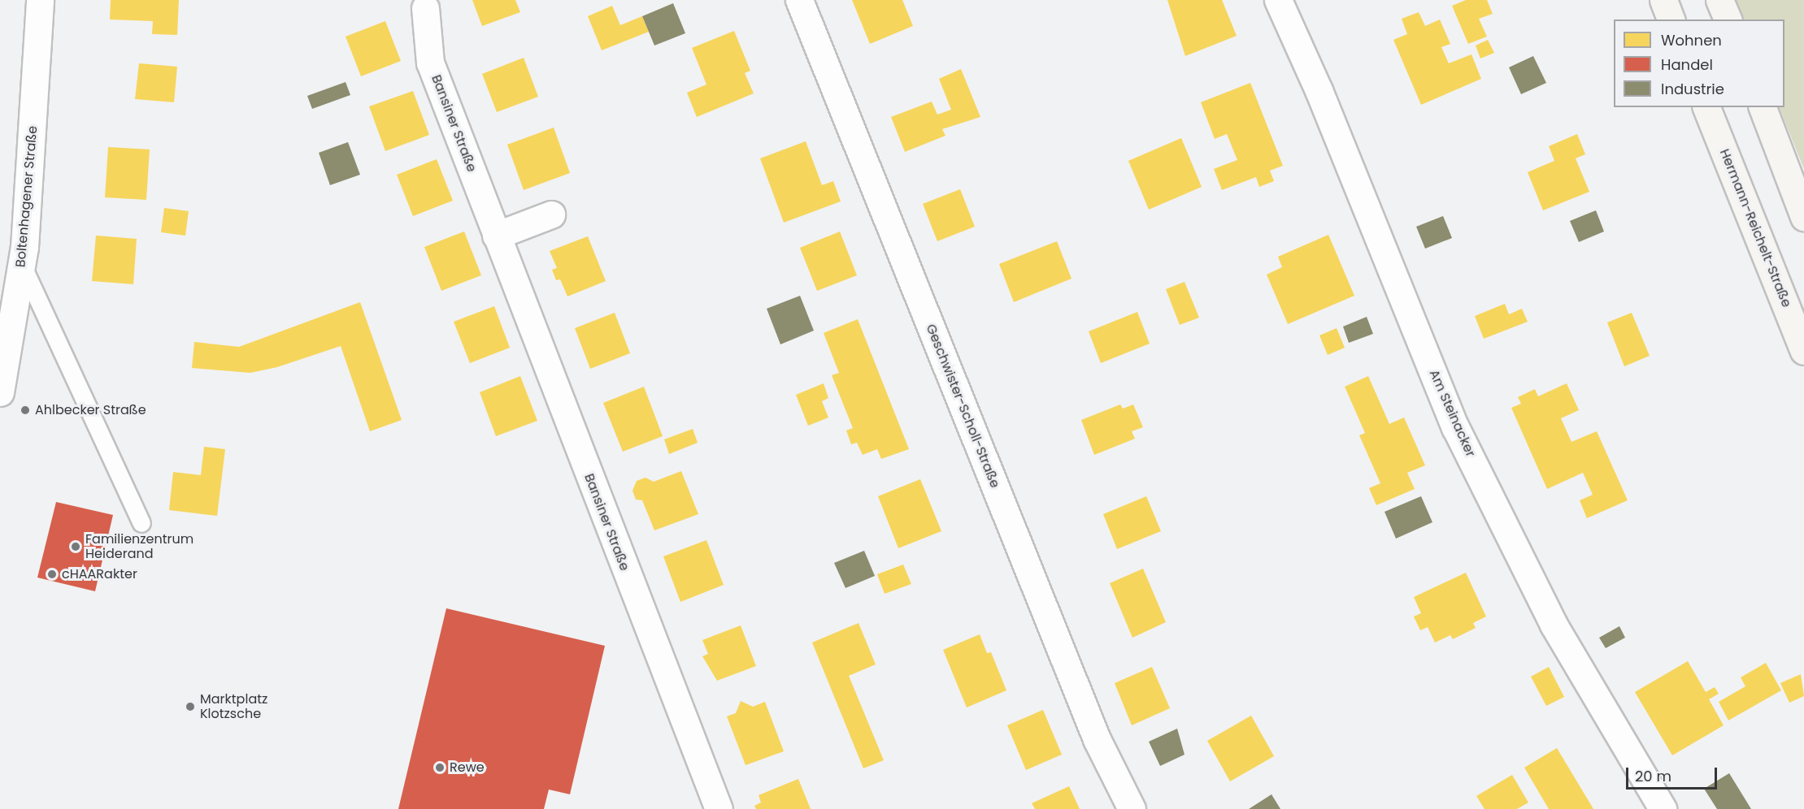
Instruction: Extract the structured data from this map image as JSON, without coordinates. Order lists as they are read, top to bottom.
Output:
{
  "streets": {
    "main road": ["Hermann-Reichelt-Straße"],
    "street": [
      "Bansiner Straße",
      "Boltenhagener Straße",
      "Geschwister-Scholl-Straße",
      "Am Steinacker"
    ]
  },
  "places": [
    "Ahlbecker Straße",
    "Familienzentrum Heiderand",
    "cHAARakter",
    "Marktplatz Klotzsche",
    "Rewe"
  ],
  "legend": ["Wohnen", "Handel", "Industrie"],
  "scale_bar": "20 m"
}
